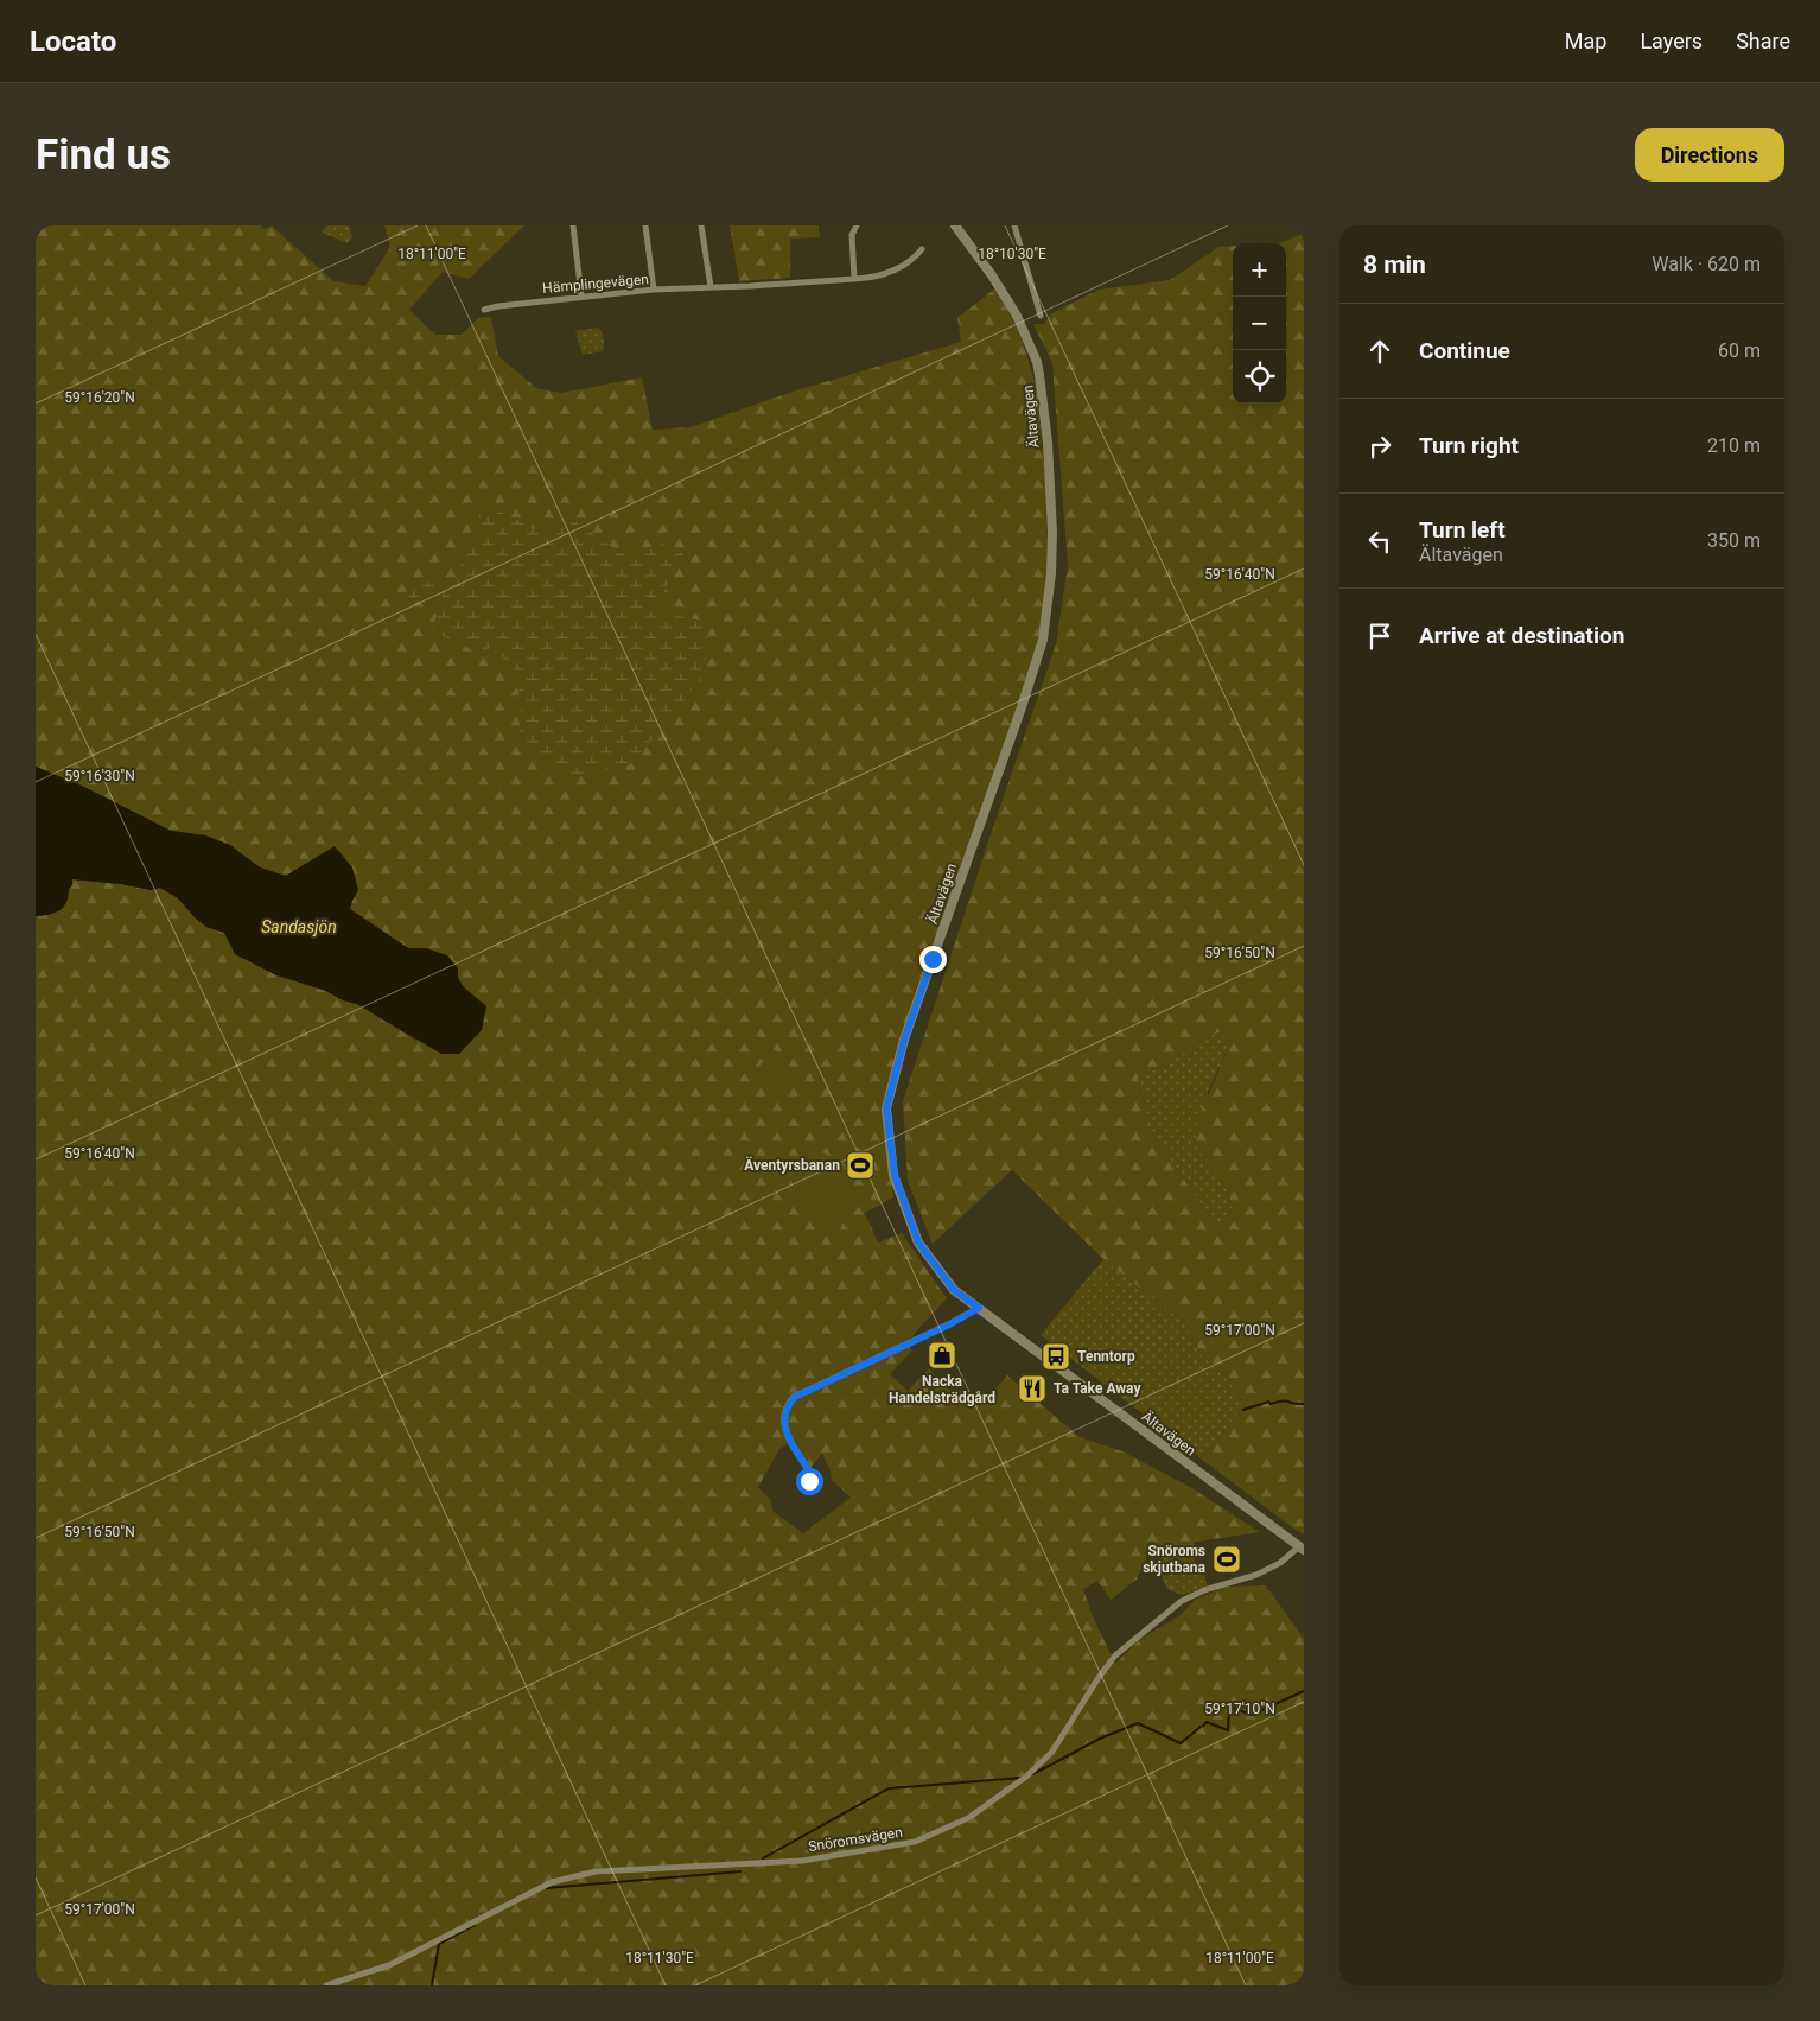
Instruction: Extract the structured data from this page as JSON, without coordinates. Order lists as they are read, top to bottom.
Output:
{
  "streets": {
    "main road": ["Ältavägen"],
    "street": ["Hämplingevägen", "Snöromsvägen"]
  },
  "crossings": [
    ["Ältavägen", "Snöromsvägen"]
  ],
  "water": ["Sandasjön"],
  "places": {
    "sports": ["Äventyrsbanan", "Snöroms skjutbana"],
    "shop": ["Nacka Handelsträdgård"],
    "bus stop": ["Tenntorp"],
    "restaurant": ["Ta Take Away"]
  },
  "page": {
    "header": "Locato",
    "nav": ["Map", "Layers", "Share"],
    "buttons": "Directions",
    "title": "Find us",
    "heading": ["8 min", "Walk · 620 m"],
    "map_buttons": ["+", "−"],
    "list": [
      ["Continue", "60 m"],
      ["Turn right", "210 m"],
      ["Turn left", "Ältavägen", "350 m"],
      "Arrive at destination"
    ]
  },
  "coordinates": [
    "18°11'00\"E",
    "18°10'30\"E",
    "59°16'20\"N",
    "59°16'40\"N",
    "59°16'30\"N",
    "59°16'50\"N",
    "59°17'00\"N",
    "59°17'10\"N",
    "18°11'30\"E"
  ]
}
